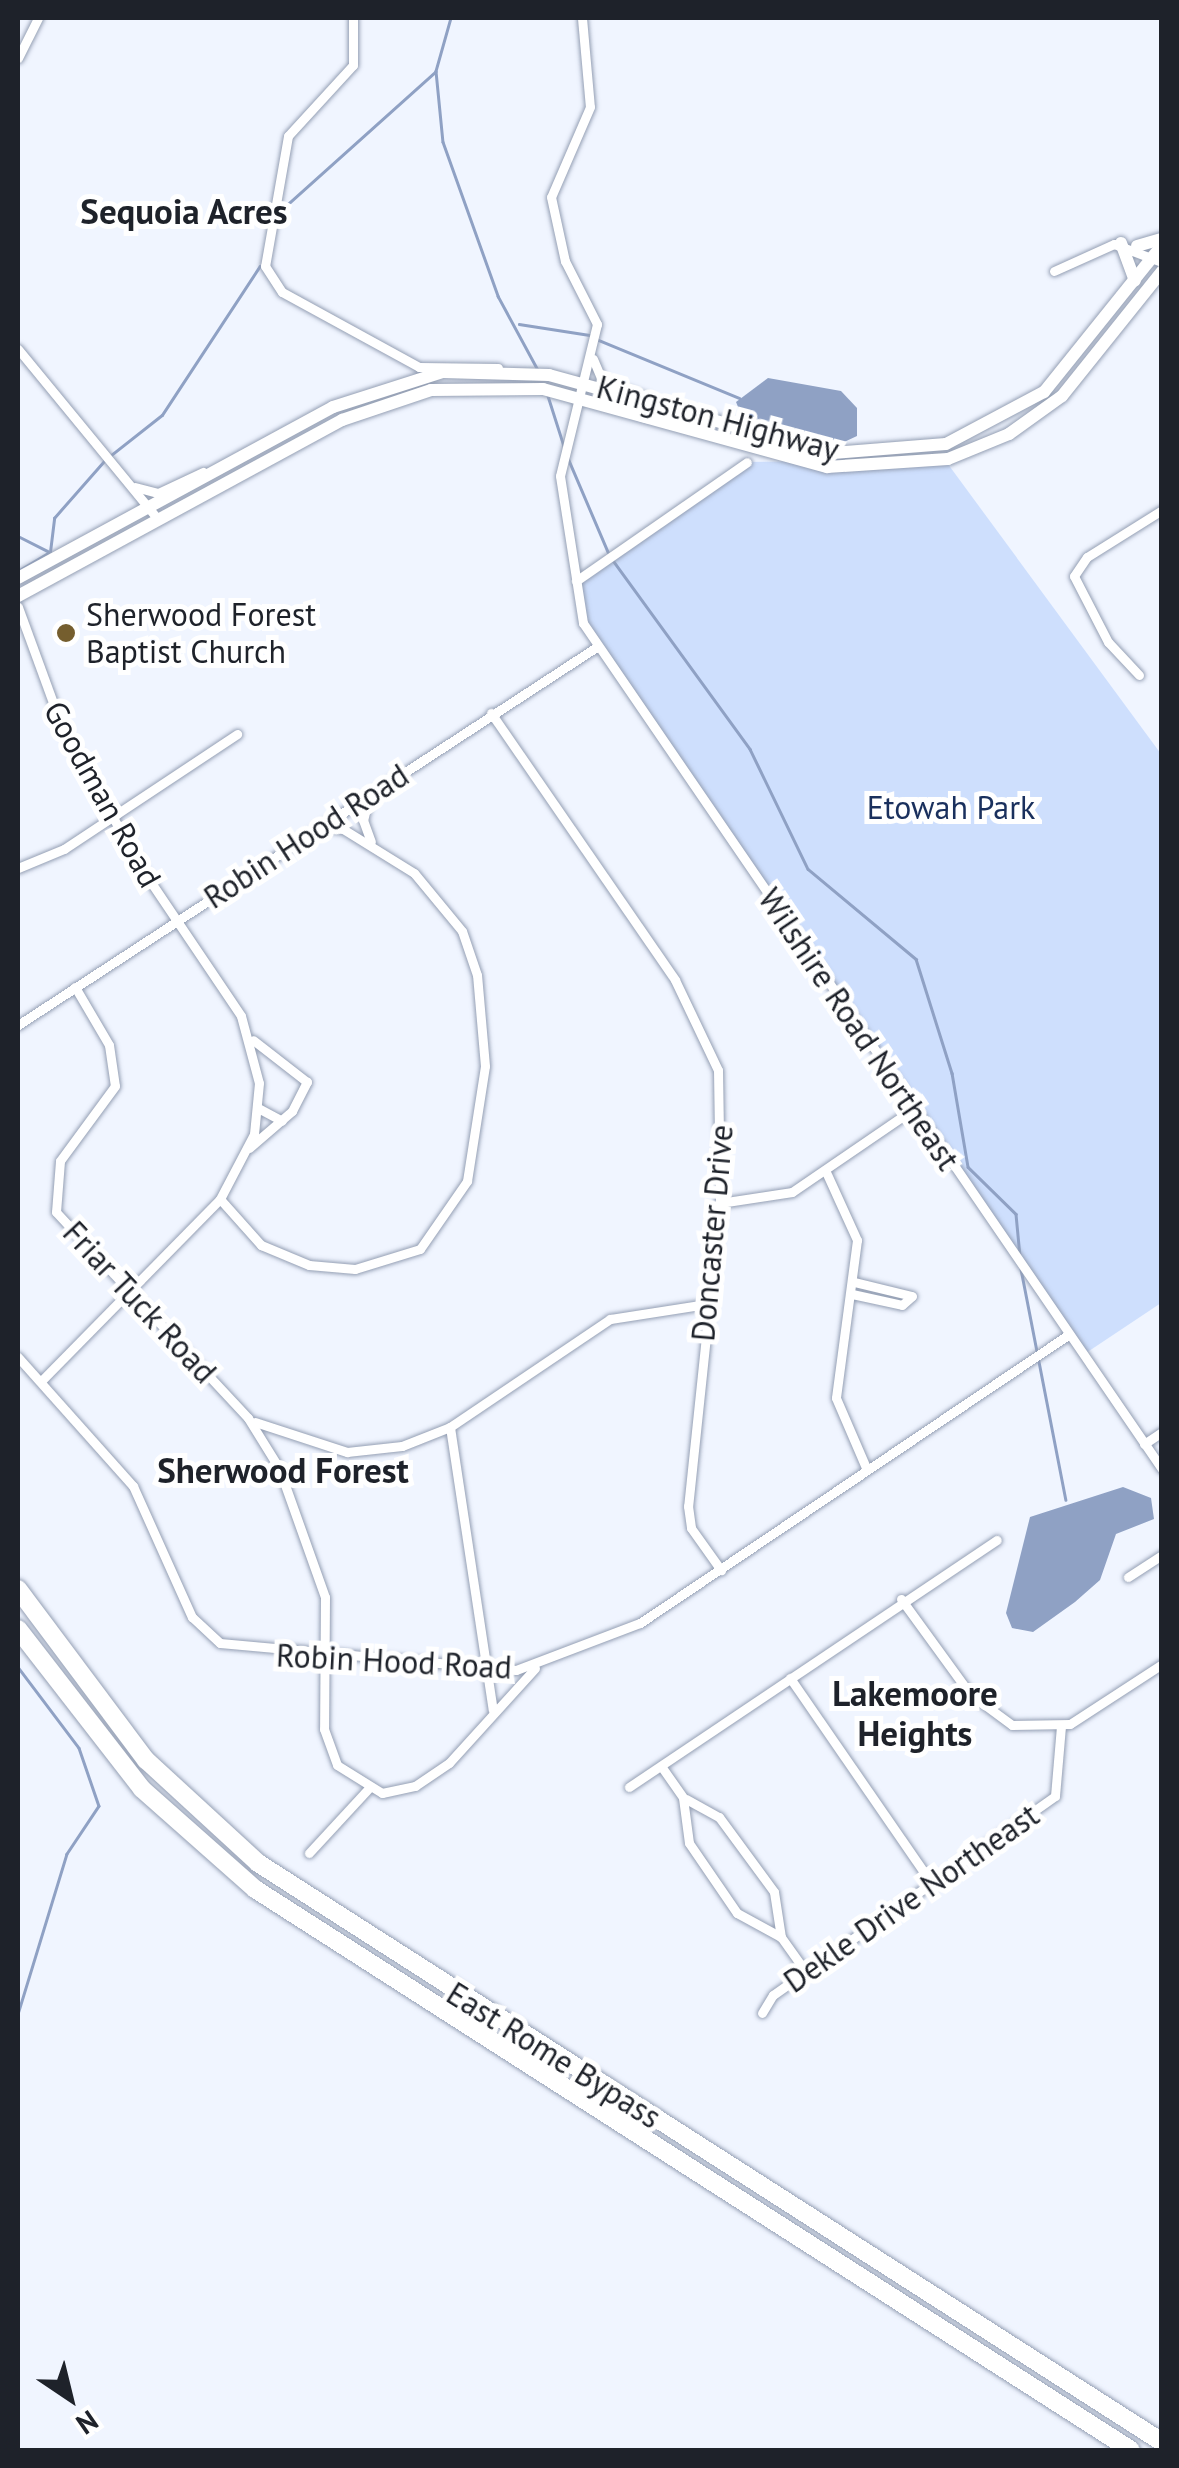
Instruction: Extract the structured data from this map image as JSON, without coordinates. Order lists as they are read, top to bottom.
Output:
{
  "streets": {
    "highway": ["East Rome Bypass"],
    "main road": ["Kingston Highway"],
    "street": [
      "Goodman Road",
      "Robin Hood Road",
      "Wilshire Road Northeast",
      "Doncaster Drive",
      "Friar Tuck Road",
      "Dekle Drive Northeast"
    ]
  },
  "crossings": [
    ["Kingston Highway", "Wilshire Road Northeast"],
    ["Goodman Road", "Robin Hood Road"],
    ["Robin Hood Road", "Wilshire Road Northeast"],
    ["Robin Hood Road", "Doncaster Drive"],
    ["Robin Hood Road", "Friar Tuck Road"]
  ],
  "districts": ["Sequoia Acres", "Sherwood Forest", "Lakemoore Heights"],
  "parks": ["Etowah Park"],
  "places": ["Sherwood Forest Baptist Church"],
  "north": "bottom right"
}
